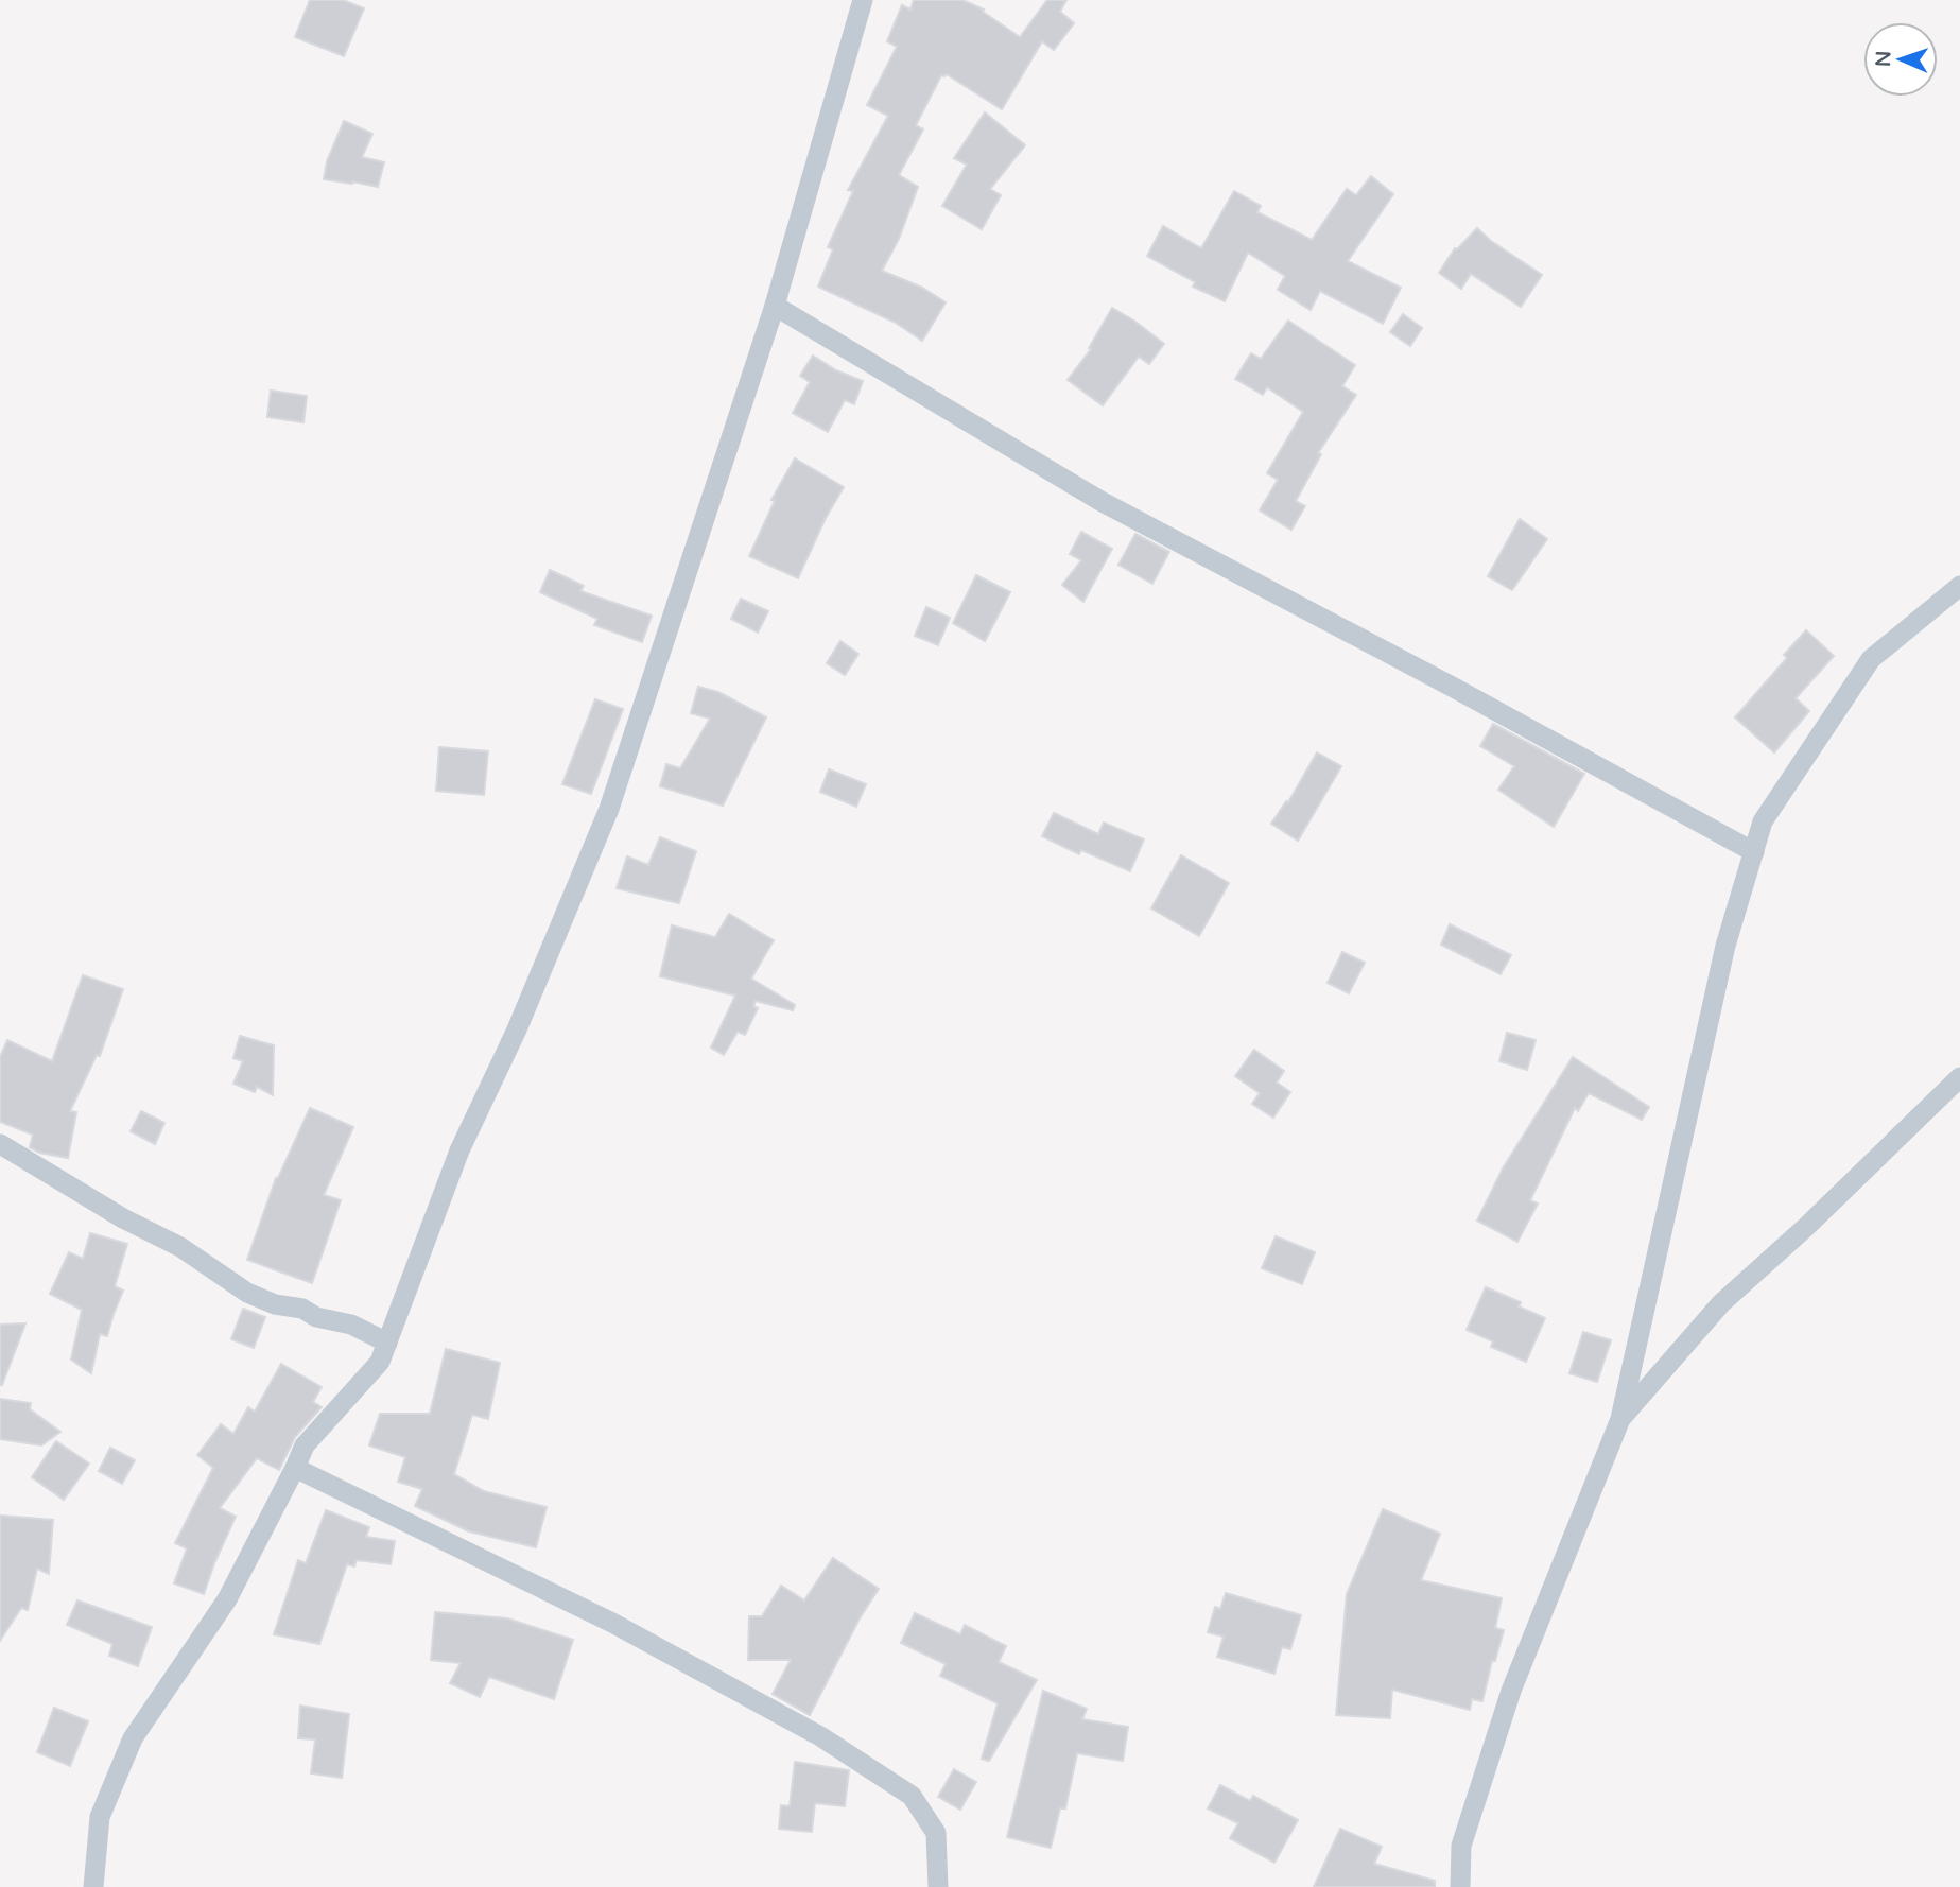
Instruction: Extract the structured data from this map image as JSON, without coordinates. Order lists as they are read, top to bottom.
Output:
{
  "north": "left"
}
